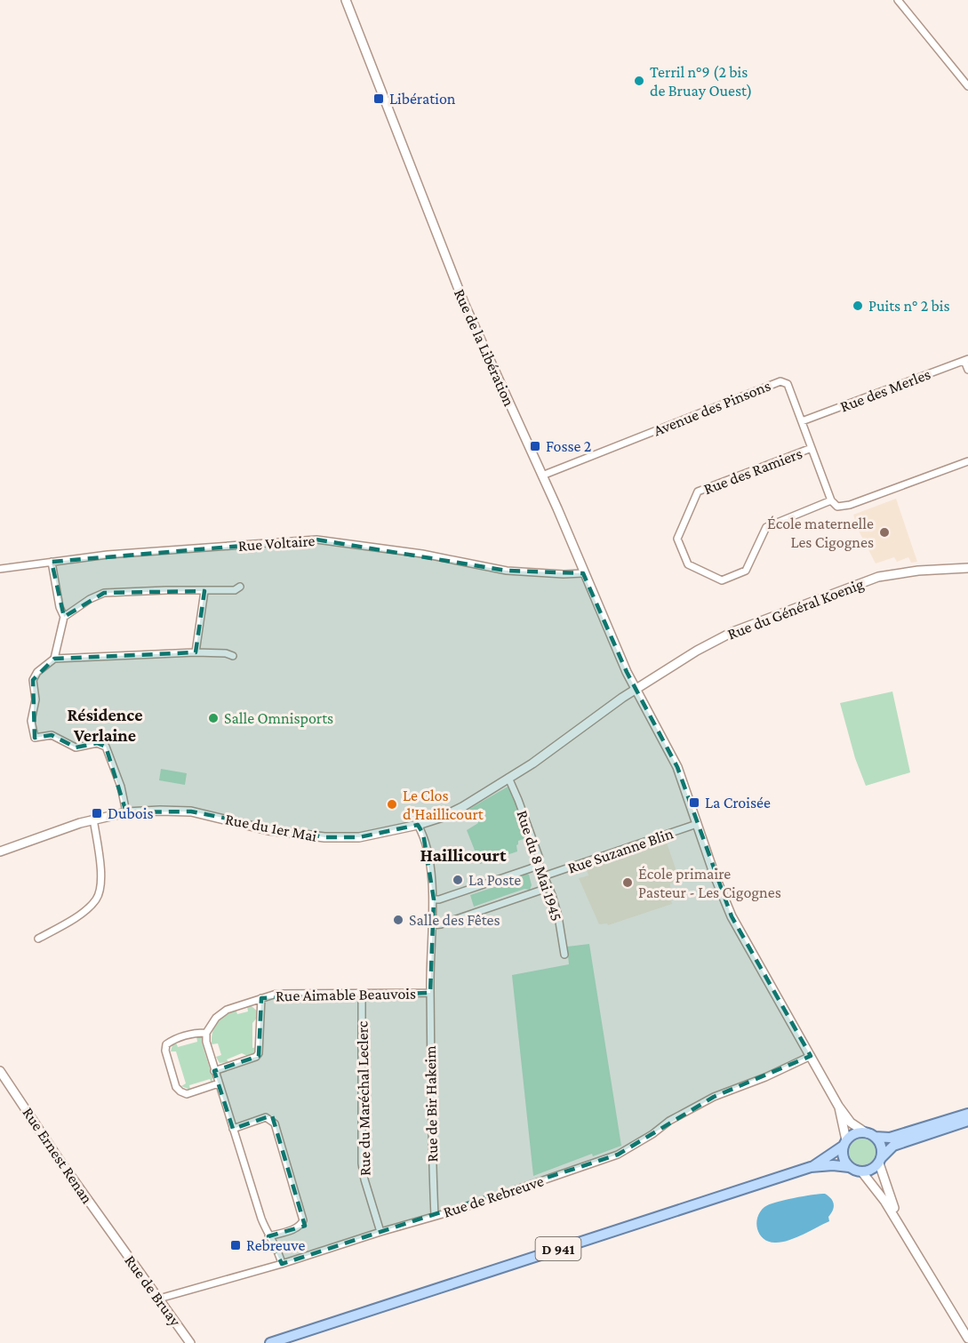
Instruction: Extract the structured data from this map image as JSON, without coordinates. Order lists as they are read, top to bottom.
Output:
{
  "streets": {
    "main road": [
      "Rue de la Libération",
      "Rue du Général Koenig",
      "Rue du 1er Mai",
      "Rue Ernest Renan",
      "D 941",
      "Rue de Bruay"
    ],
    "street": [
      "Rue des Merles",
      "Avenue des Pinsons",
      "Rue des Ramiers",
      "Rue Voltaire",
      "Rue Suzanne Blin",
      "Rue du 8 Mai 1945",
      "Rue Aimable Beauvois",
      "Rue du Maréchal Leclerc",
      "Rue de Bir Hakeim",
      "Rue de Rebreuve"
    ]
  },
  "crossings": [
    ["Rue de la Libération", "Avenue des Pinsons"],
    ["Rue de la Libération", "Rue Voltaire"],
    ["Rue de la Libération", "Rue du Général Koenig"],
    ["Rue de la Libération", "Rue du 1er Mai"],
    ["Rue de la Libération", "Rue Suzanne Blin"],
    ["Rue de la Libération", "Rue de Rebreuve"],
    ["Rue des Merles", "Avenue des Pinsons"],
    ["Avenue des Pinsons", "Rue des Ramiers"],
    ["Rue du Général Koenig", "Rue du 1er Mai"],
    ["Rue du 1er Mai", "Rue du 8 Mai 1945"],
    ["Rue du 1er Mai", "Rue de Bir Hakeim"],
    ["Rue Suzanne Blin", "Rue du 8 Mai 1945"],
    ["Rue Aimable Beauvois", "Rue du Maréchal Leclerc"],
    ["Rue Aimable Beauvois", "Rue de Bir Hakeim"],
    ["Rue du Maréchal Leclerc", "Rue de Rebreuve"],
    ["Rue de Bir Hakeim", "Rue de Rebreuve"],
    ["Rue Ernest Renan", "Rue de Bruay"],
    ["Rue de Rebreuve", "Rue de Bruay"]
  ],
  "districts": ["Résidence Verlaine", "Haillicourt"],
  "places": {
    "other": [
      "Terril n°9 (2 bis de Bruay Ouest)",
      "Puits n° 2 bis",
      "École maternelle Les Cigognes",
      "Salle Omnisports",
      "Le Clos d'Haillicourt",
      "La Poste",
      "École primaire Pasteur - Les Cigognes",
      "Salle des Fêtes"
    ],
    "transit": [
      "Libération",
      "Fosse 2",
      "La Croisée",
      "Dubois",
      "Rebreuve"
    ]
  }
}
